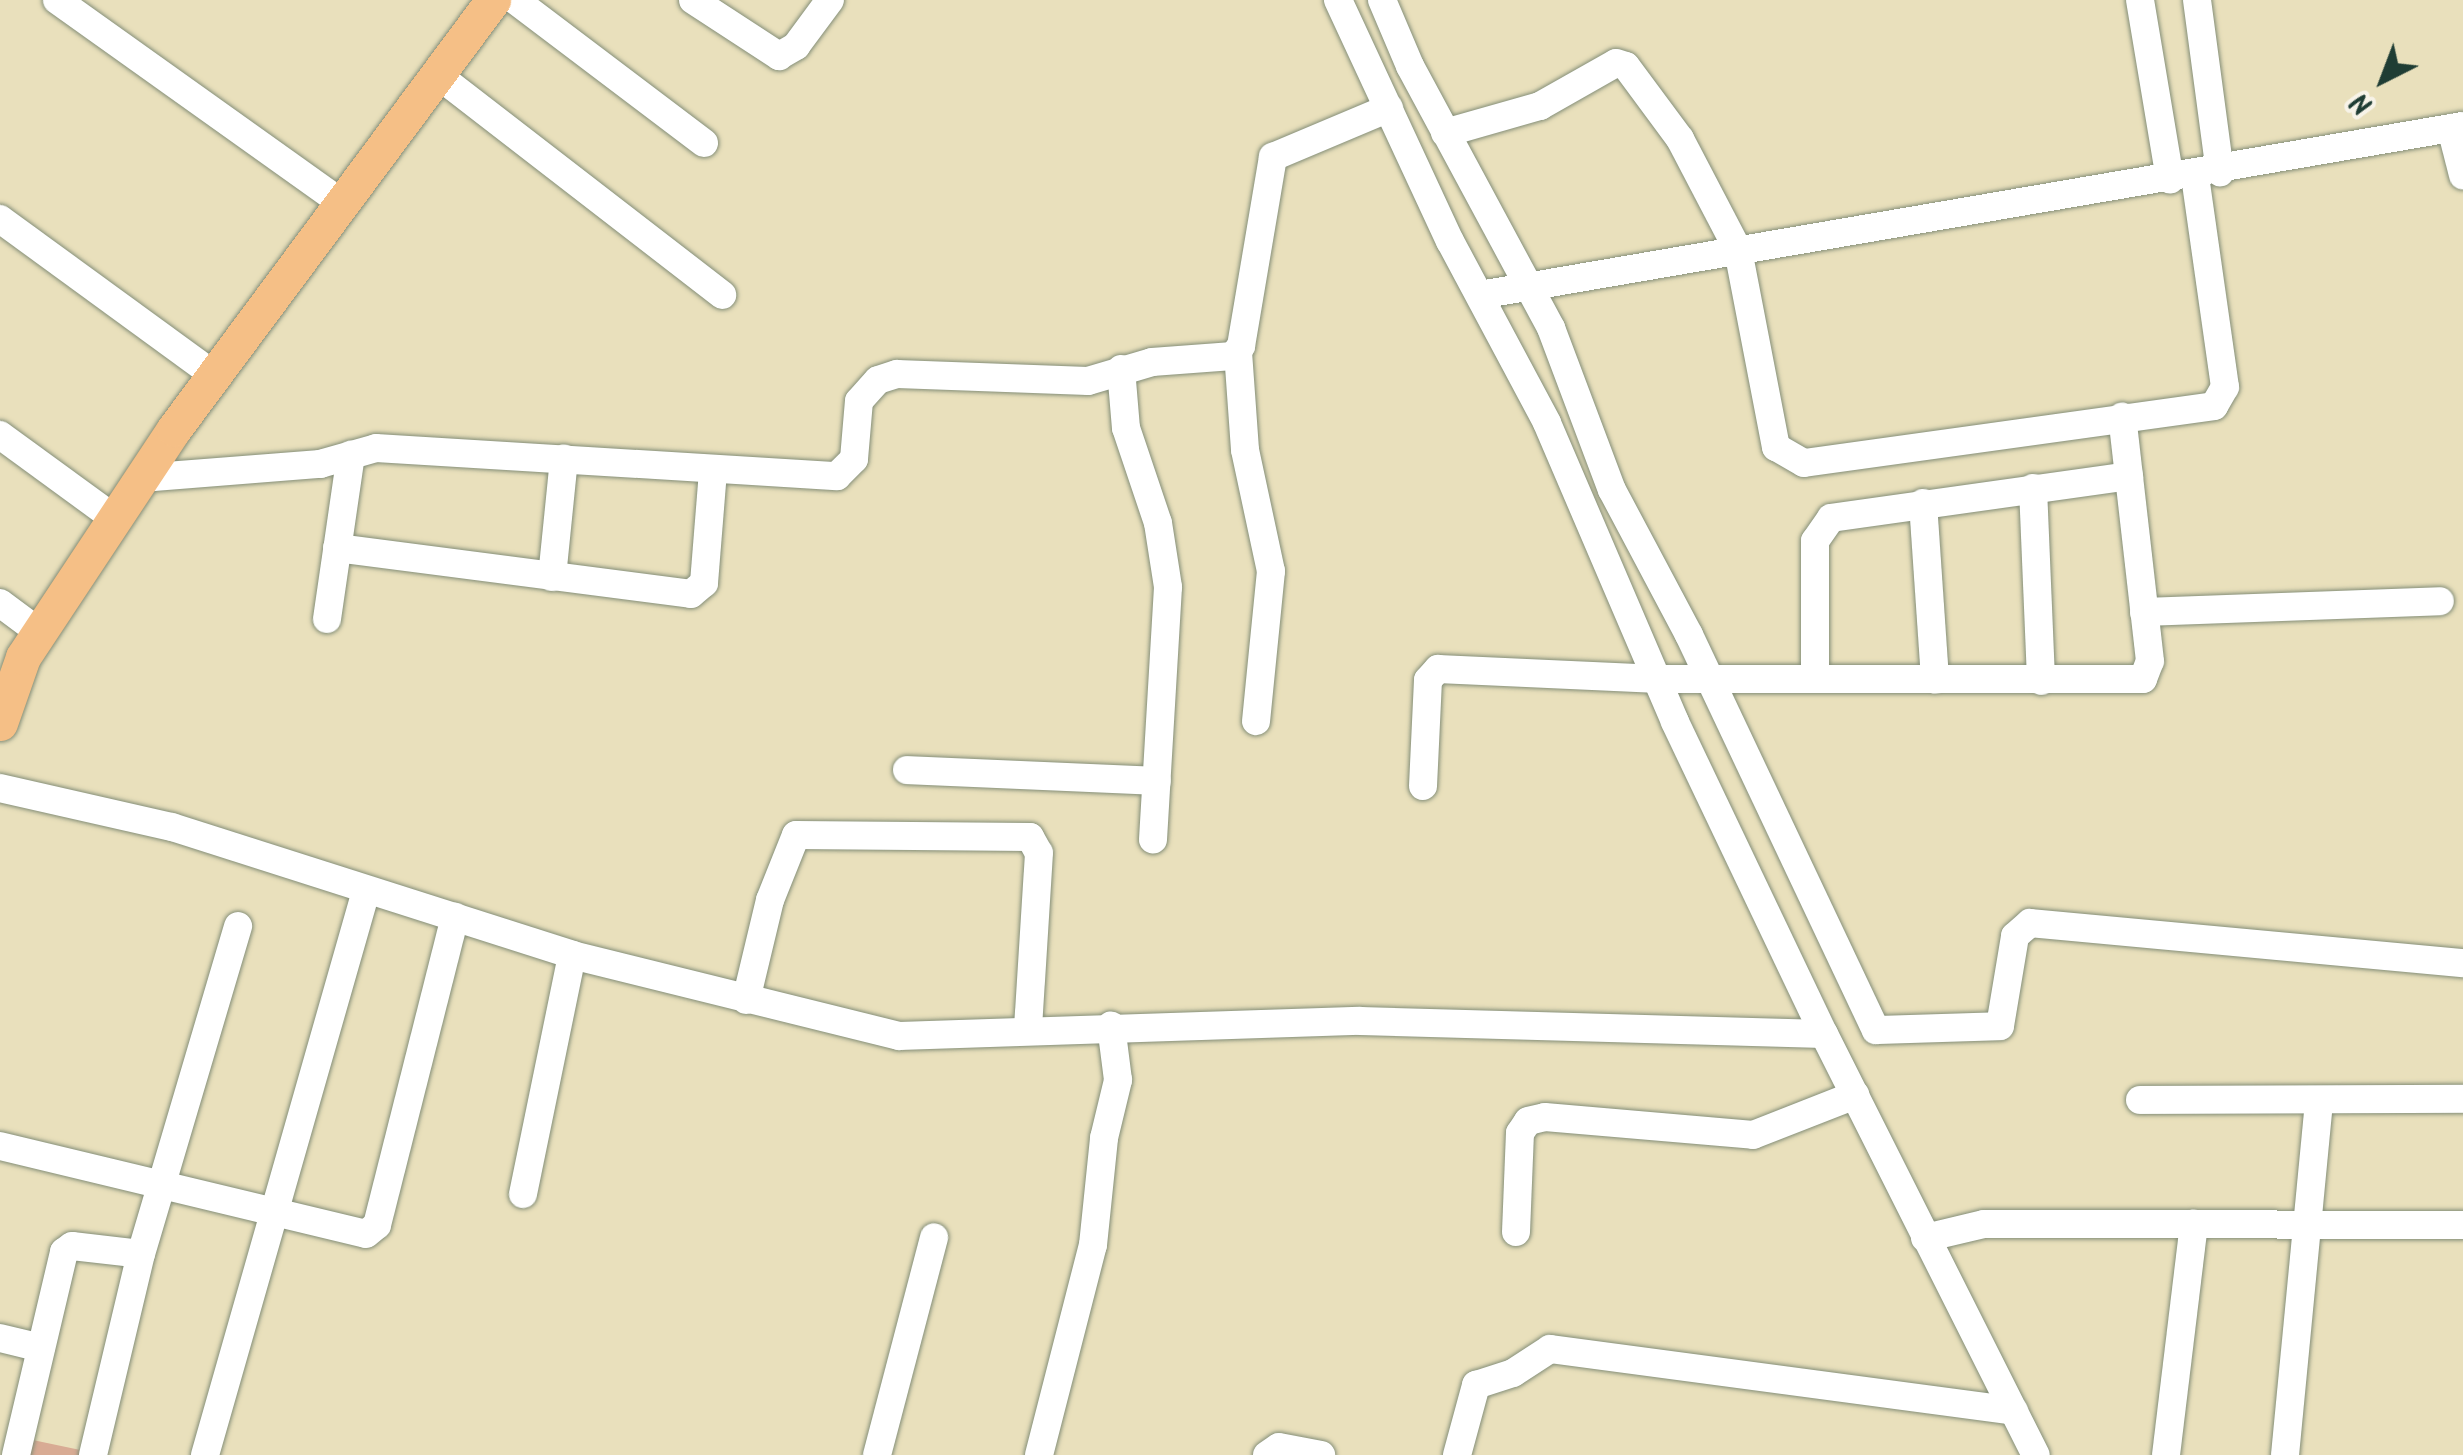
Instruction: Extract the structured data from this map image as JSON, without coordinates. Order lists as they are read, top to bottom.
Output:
{
  "north": "bottom left"
}
